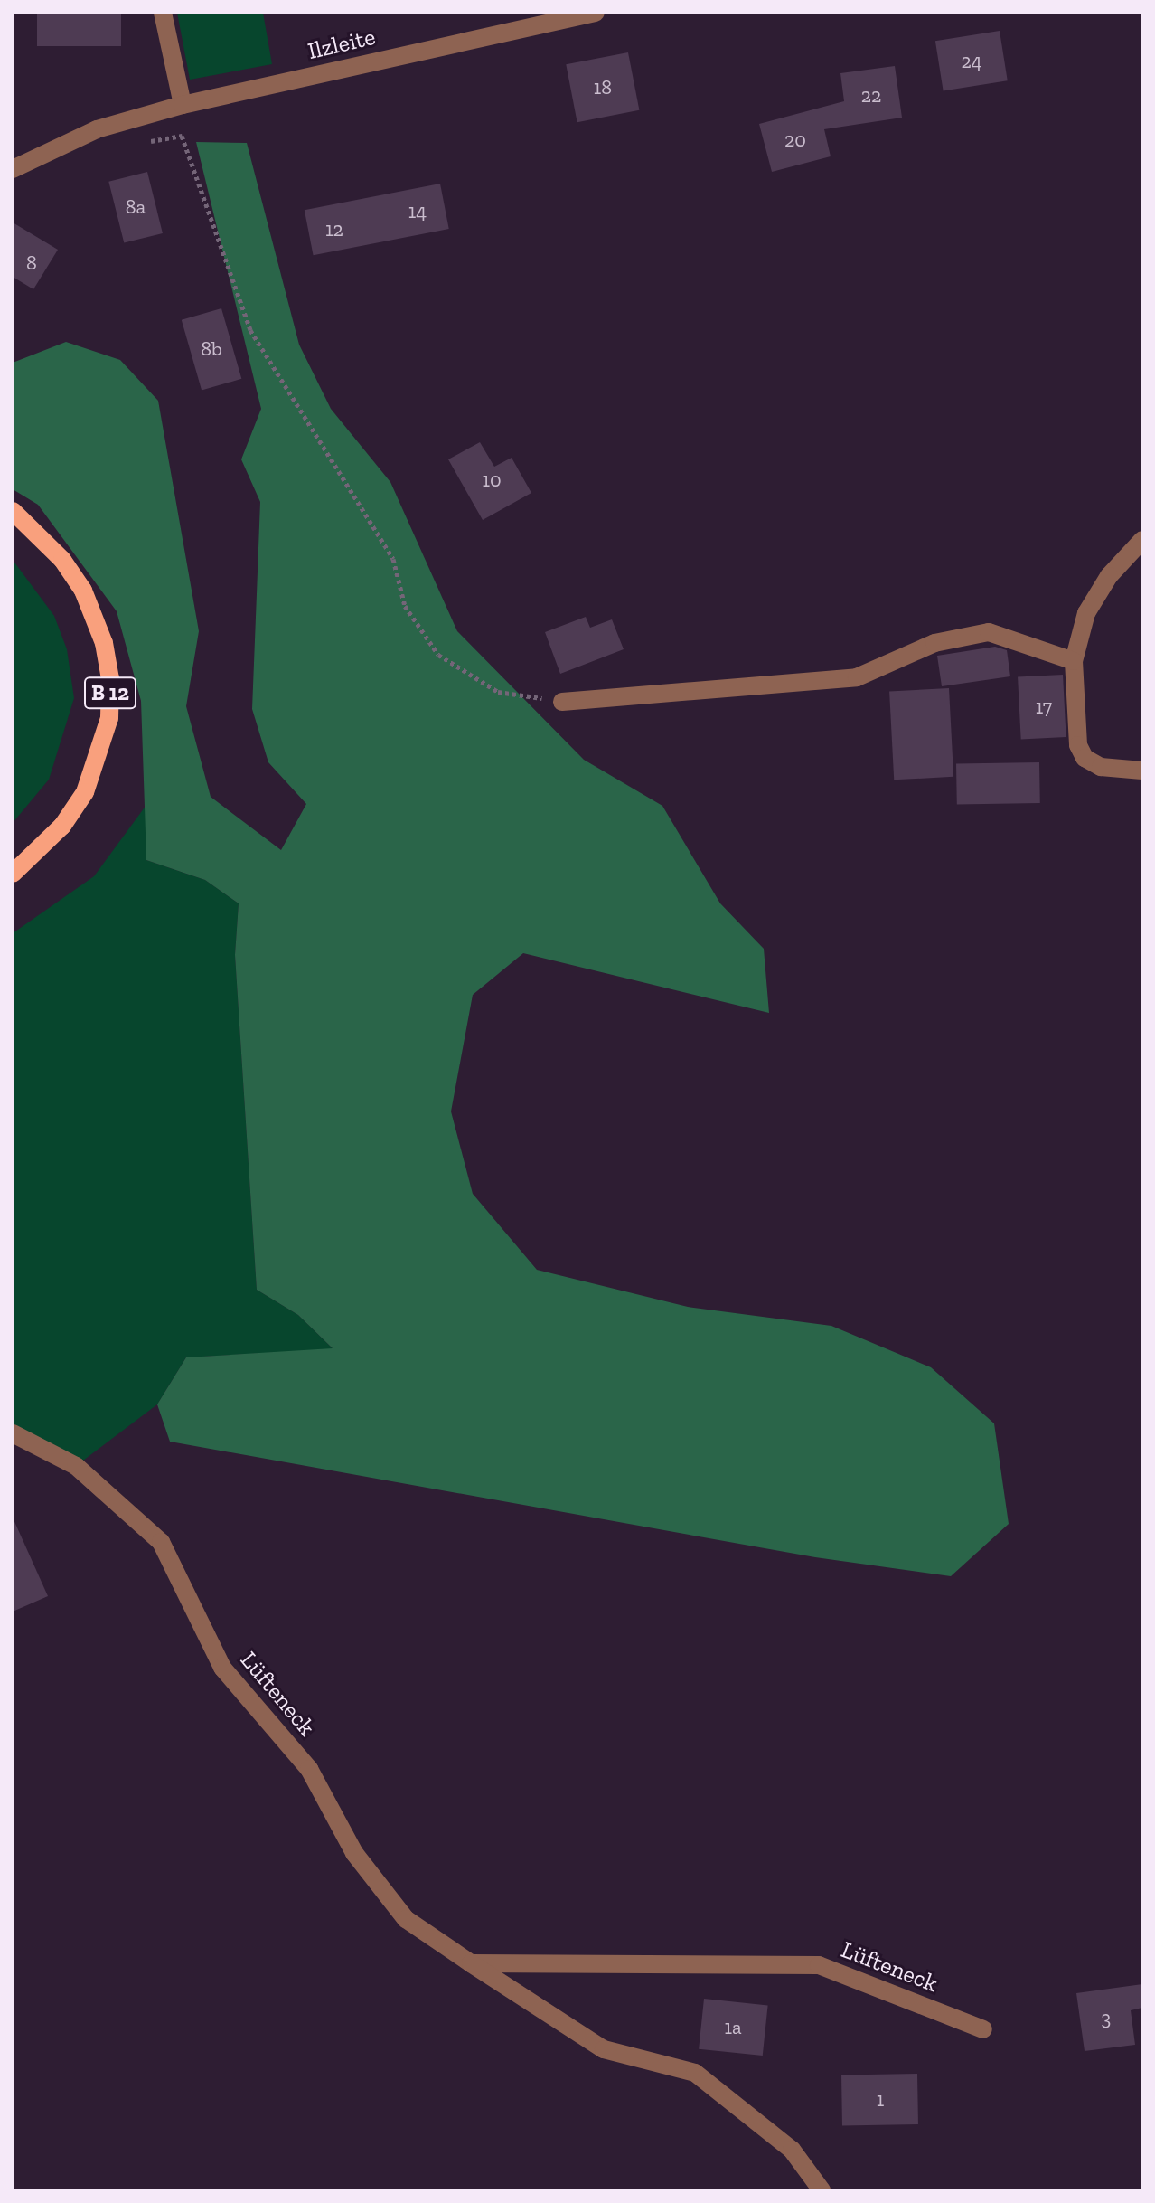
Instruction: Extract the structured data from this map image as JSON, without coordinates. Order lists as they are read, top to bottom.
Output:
{
  "streets": {
    "main road": ["B 12"],
    "street": ["Ilzleite", "Lüfteneck"]
  },
  "house_numbers": [
    "24",
    "18",
    "22",
    "20",
    "8a",
    "14",
    "12",
    "8",
    "8b",
    "10",
    "17",
    "3",
    "1a",
    "1"
  ]
}
